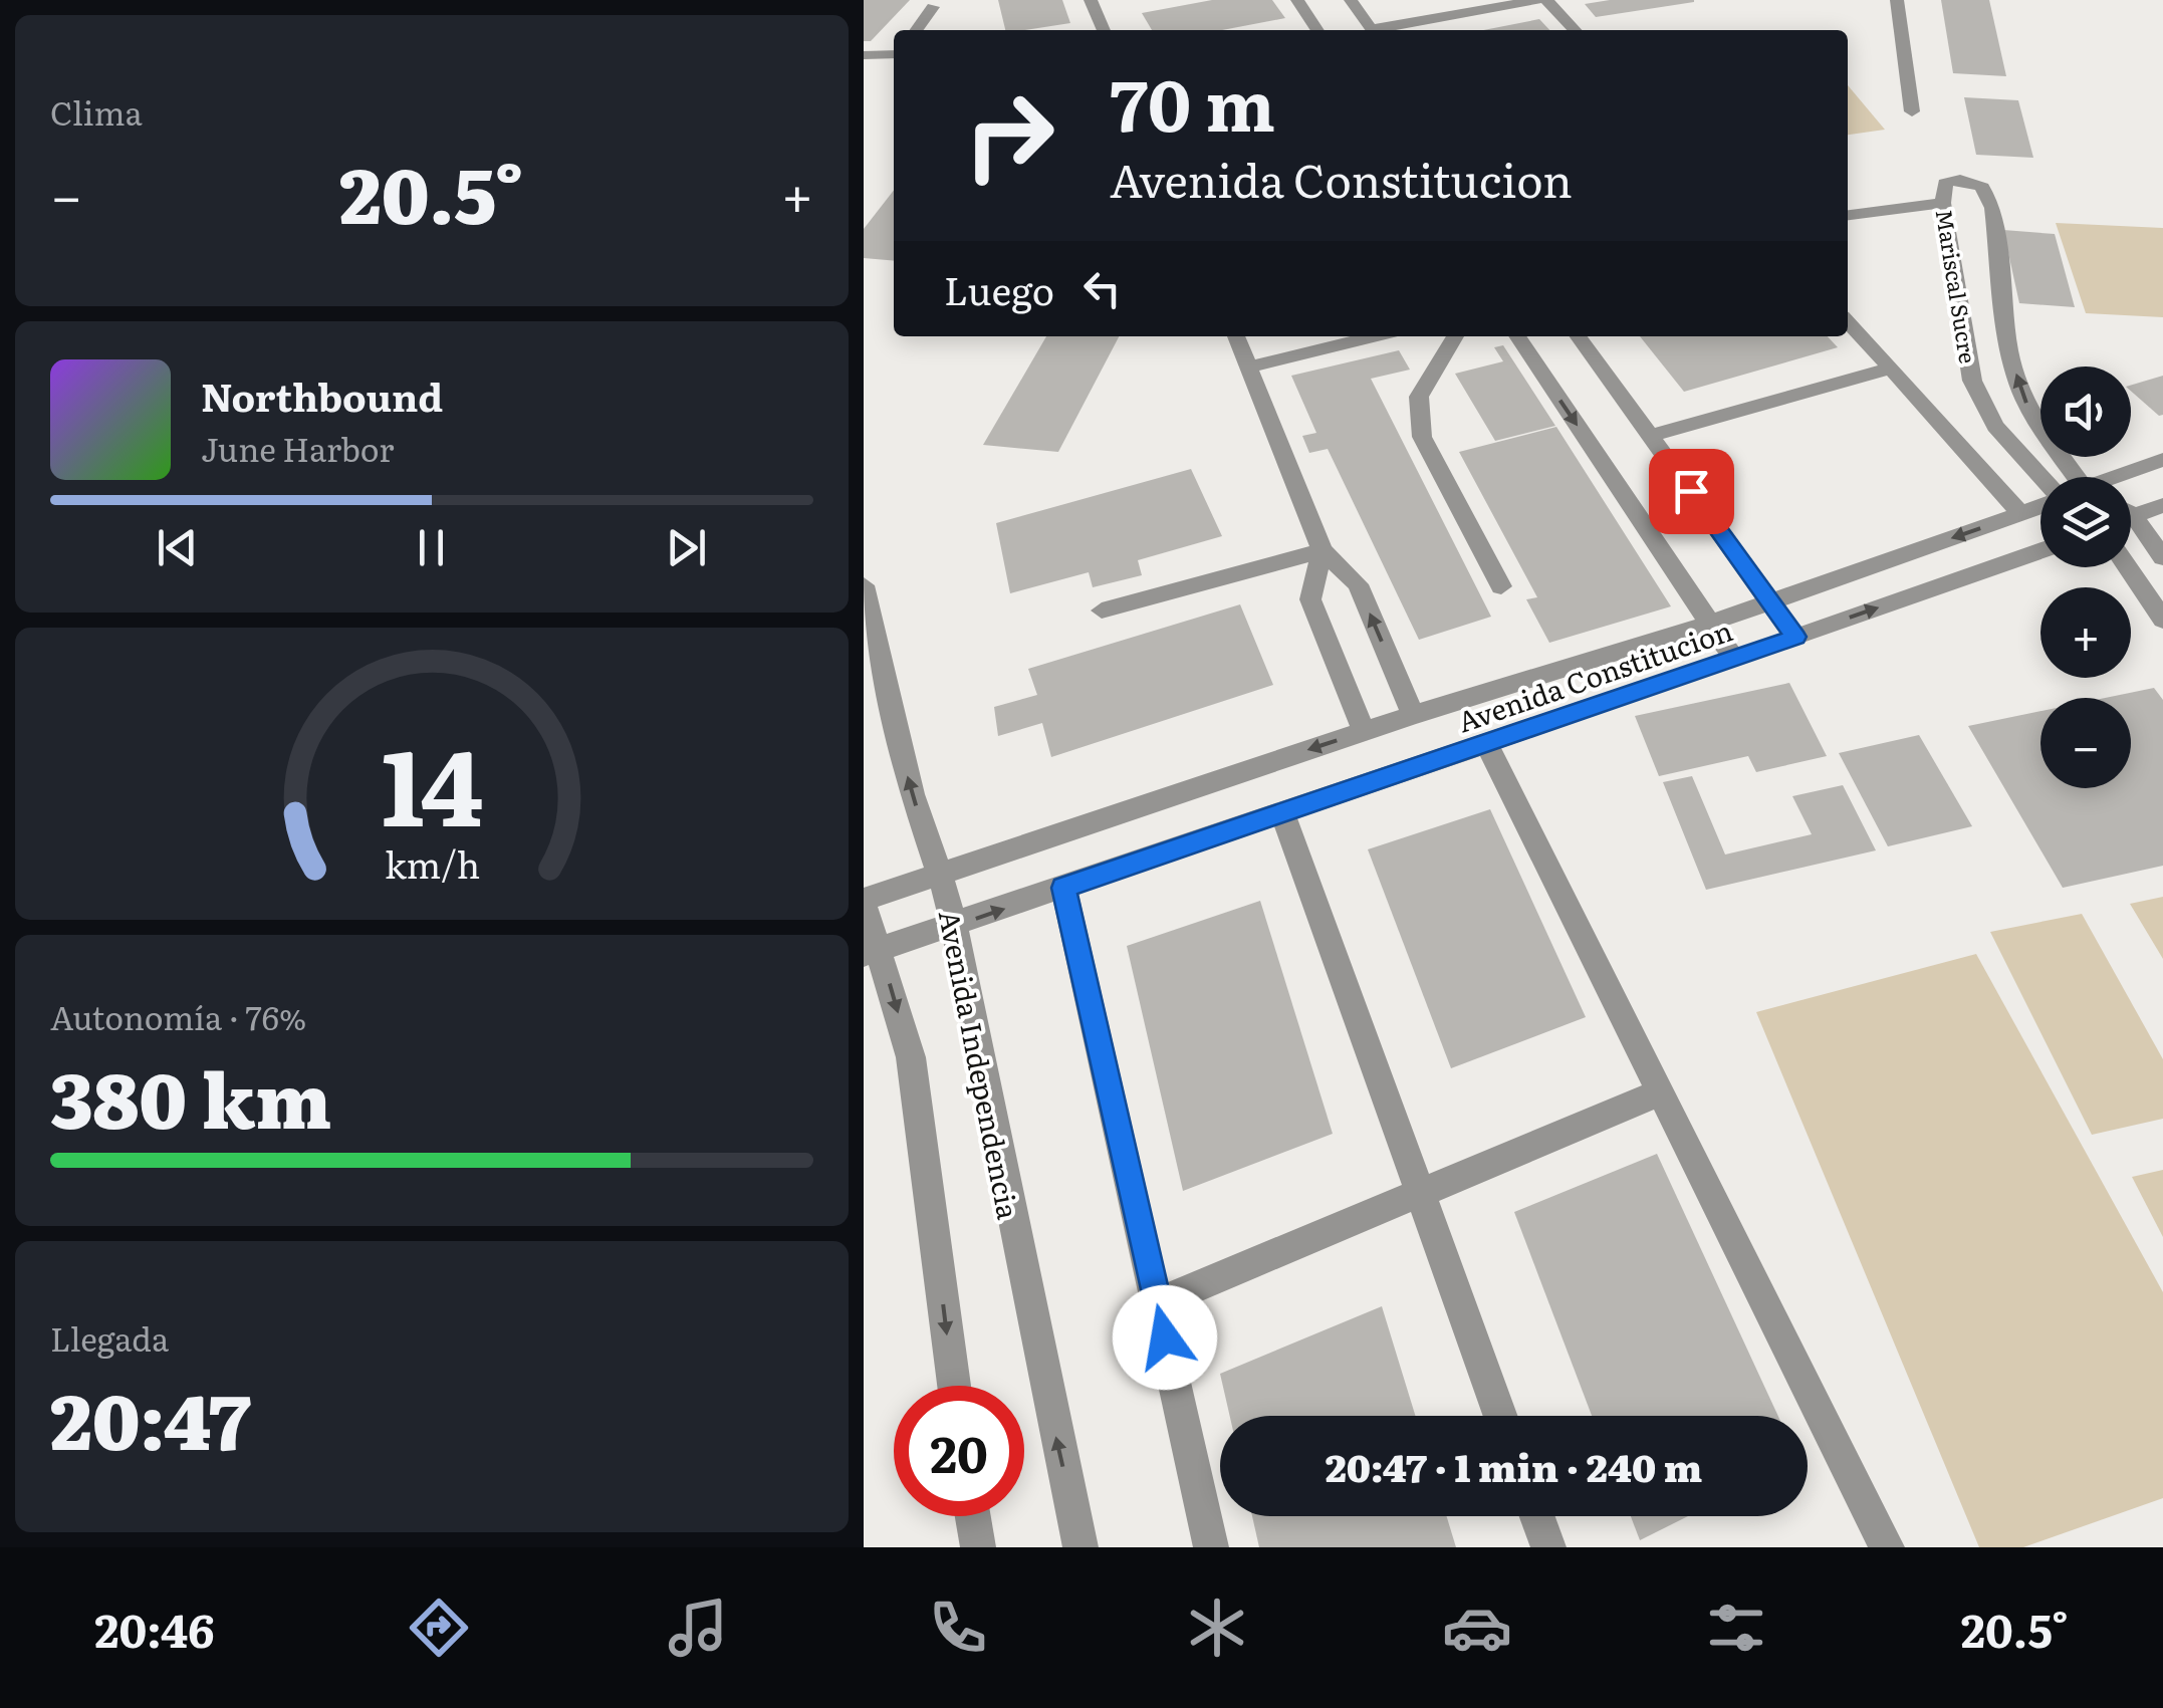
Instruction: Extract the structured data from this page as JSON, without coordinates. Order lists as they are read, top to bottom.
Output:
{
  "streets": {
    "lane": ["Mariscal Sucre", "Avenida Constitucion", "Avenida Independencia"]
  },
  "crossings": [
    ["Avenida Constitucion", "Avenida Independencia"]
  ],
  "page": {
    "tile": [
      "Clima",
      ["Autonomía · 76%", "380 km"],
      ["Llegada", "20:47"]
    ],
    "turn": ["70 m", "Avenida Constitucion"],
    "heat": ["−", "20.5°", "+"],
    "then": "Luego",
    "song": ["Northbound", "June Harbor"],
    "map_buttons": ["+", "−"],
    "limit": "20",
    "trip": "20:47 · 1 min · 240 m",
    "tabs": ["20:46", "20.5°"],
    "gauge": ["14", "km/h"]
  }
}
